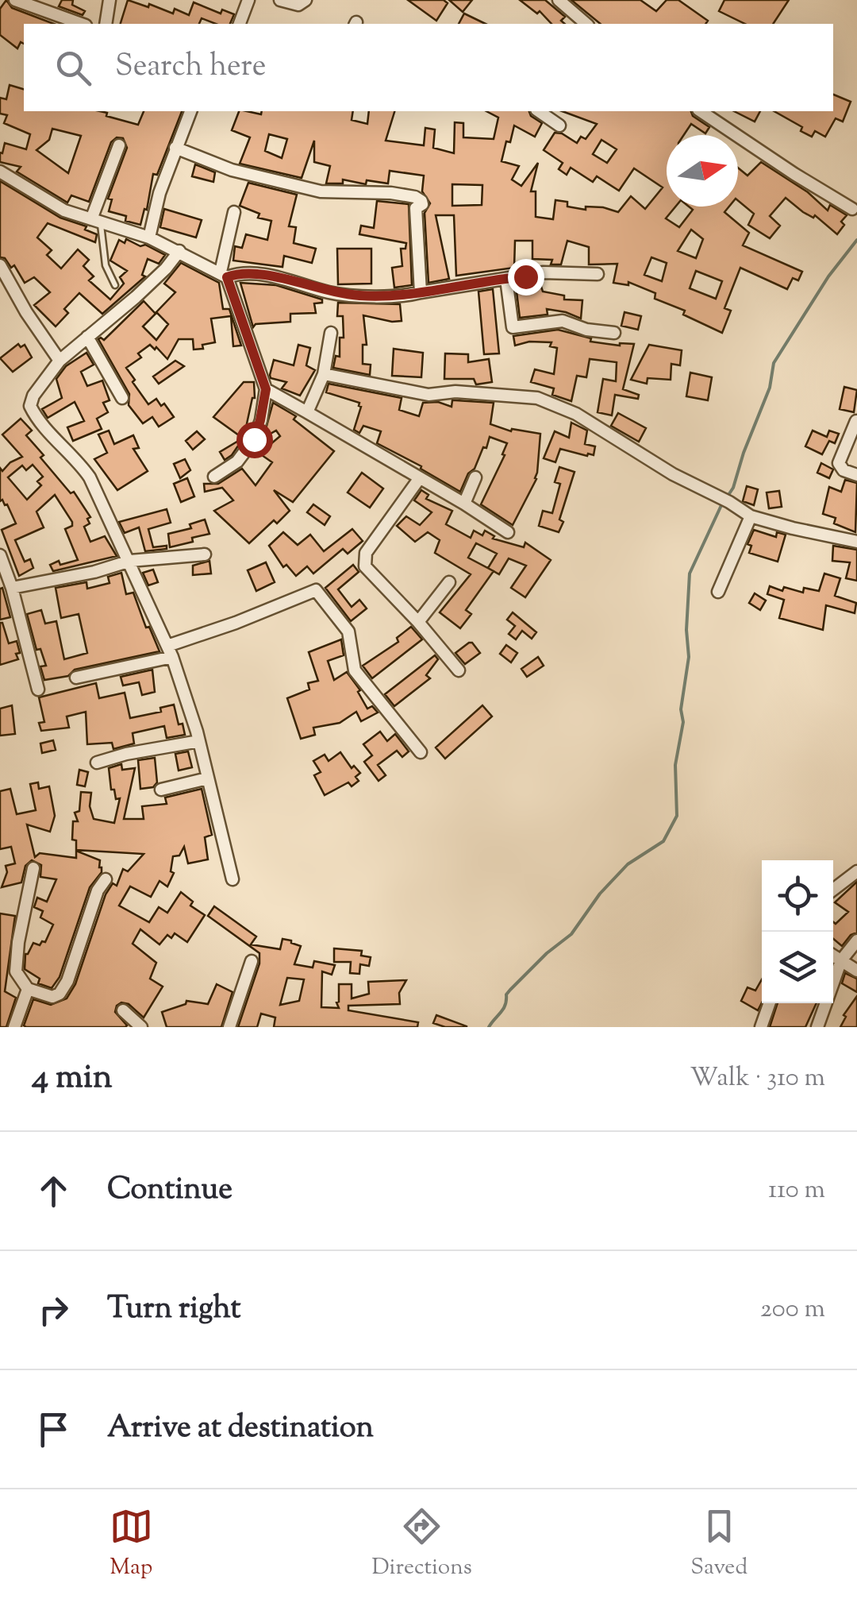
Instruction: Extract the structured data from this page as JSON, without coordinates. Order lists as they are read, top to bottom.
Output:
{
  "north": "right",
  "page": {
    "search": "Search here",
    "heading": ["4 min", "Walk · 310 m"],
    "list": [
      ["Continue", "110 m"],
      ["Turn right", "200 m"],
      "Arrive at destination"
    ],
    "nav": ["Map", "Directions", "Saved"]
  }
}
